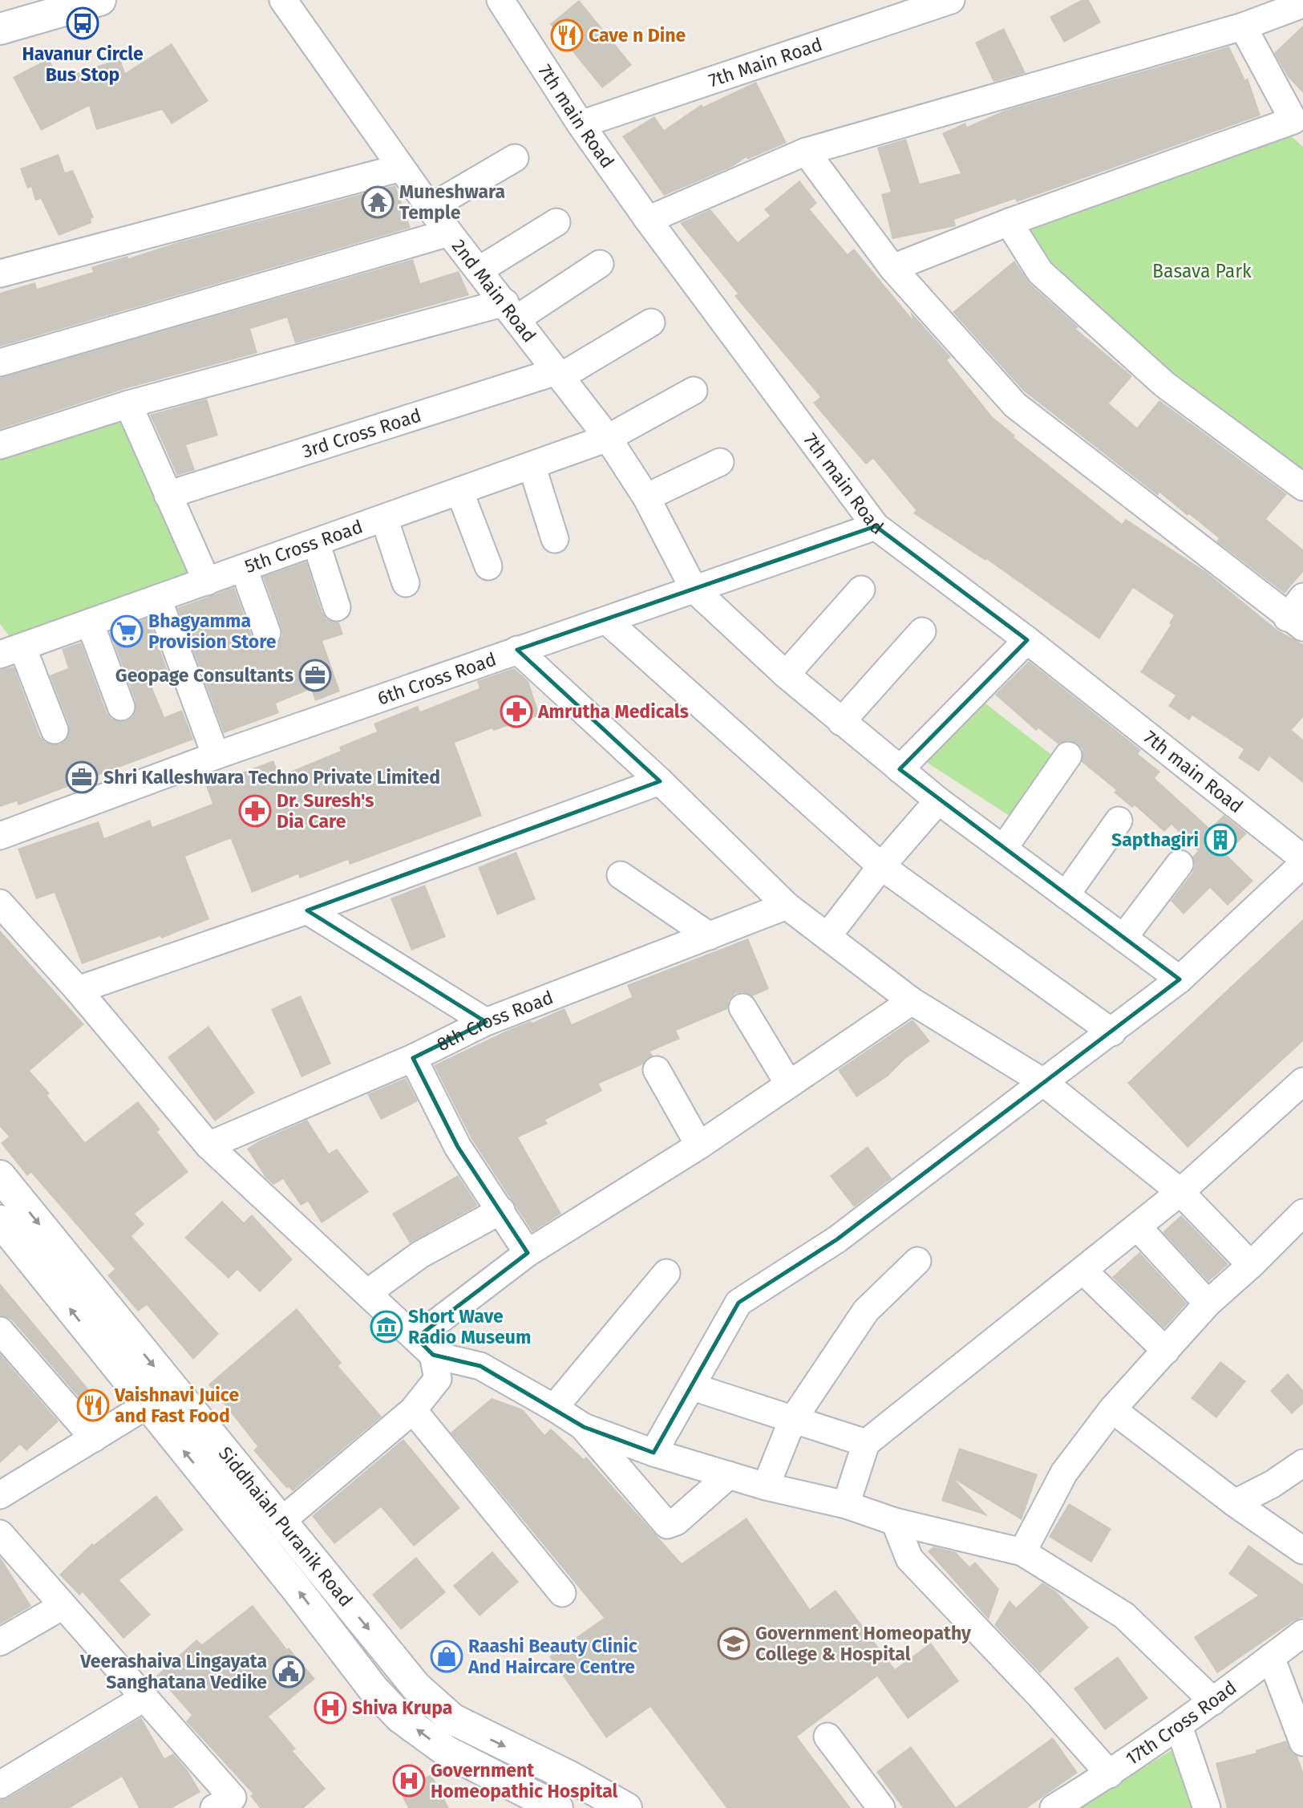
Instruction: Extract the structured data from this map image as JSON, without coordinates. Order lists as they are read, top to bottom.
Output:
{
  "streets": {
    "main road": ["Siddhaiah Puranik Road"],
    "street": [
      "7th Main Road",
      "7th main Road",
      "2nd Main Road",
      "3rd Cross Road",
      "5th Cross Road",
      "6th Cross Road",
      "8th Cross Road",
      "17th Cross Road"
    ]
  },
  "crossings": [
    ["7th Main Road", "7th main Road"],
    ["7th main Road", "6th Cross Road"],
    ["2nd Main Road", "3rd Cross Road"],
    ["2nd Main Road", "5th Cross Road"],
    ["2nd Main Road", "6th Cross Road"]
  ],
  "parks": ["Basava Park"],
  "places": {
    "bus stop": ["Havanur Circle Bus Stop"],
    "restaurant": ["Cave n Dine", "Vaishnavi Juice and Fast Food"],
    "temple": ["Muneshwara Temple"],
    "supermarket": ["Bhagyamma Provision Store"],
    "office": ["Geopage Consultants", "Shri Kalleshwara Techno Private Limited"],
    "pharmacy": ["Amrutha Medicals", "Dr. Suresh's Dia Care"],
    "building": ["Sapthagiri"],
    "museum": ["Short Wave Radio Museum"],
    "school or university": ["Government Homeopathy College & Hospital"],
    "shop": ["Raashi Beauty Clinic And Haircare Centre"],
    "public building": ["Veerashaiva Lingayata Sanghatana Vedike"],
    "hospital": ["Shiva Krupa", "Government Homeopathic Hospital"]
  }
}
